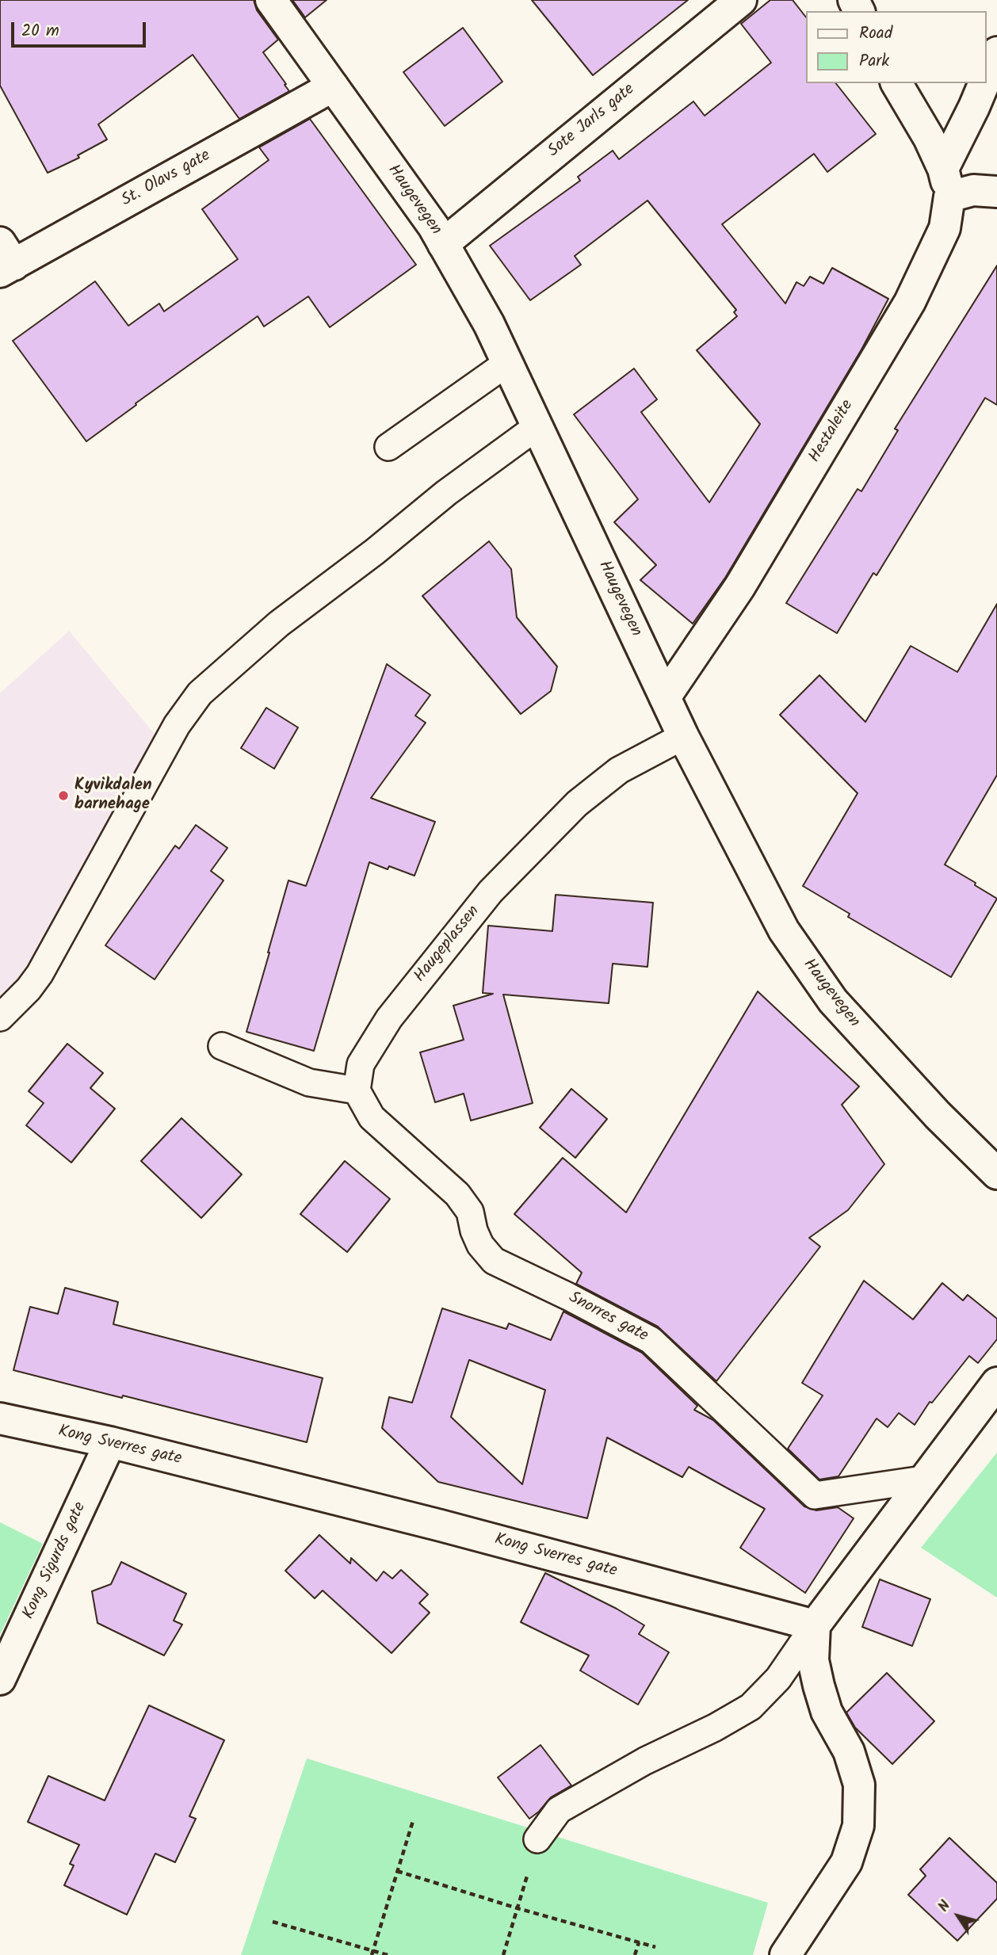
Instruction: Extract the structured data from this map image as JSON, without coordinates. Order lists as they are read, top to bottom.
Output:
{
  "streets": {
    "street": [
      "Sote Jarls gate",
      "St. Olavs gate",
      "Haugevegen",
      "Hestaleite",
      "Kong Sverres gate",
      "Kong Sigurds gate"
    ],
    "lane": ["Haugeplassen", "Snorres gate"]
  },
  "crossings": [
    ["Sote Jarls gate", "Haugevegen"],
    ["St. Olavs gate", "Haugevegen"],
    ["Haugevegen", "Hestaleite"],
    ["Haugevegen", "Haugeplassen"],
    ["Haugeplassen", "Snorres gate"],
    ["Kong Sverres gate", "Kong Sigurds gate"]
  ],
  "places": ["Kyvikdalen barnehage"],
  "legend": ["Road", "Park"],
  "scale_bar": "20 m",
  "north": "top left"
}
